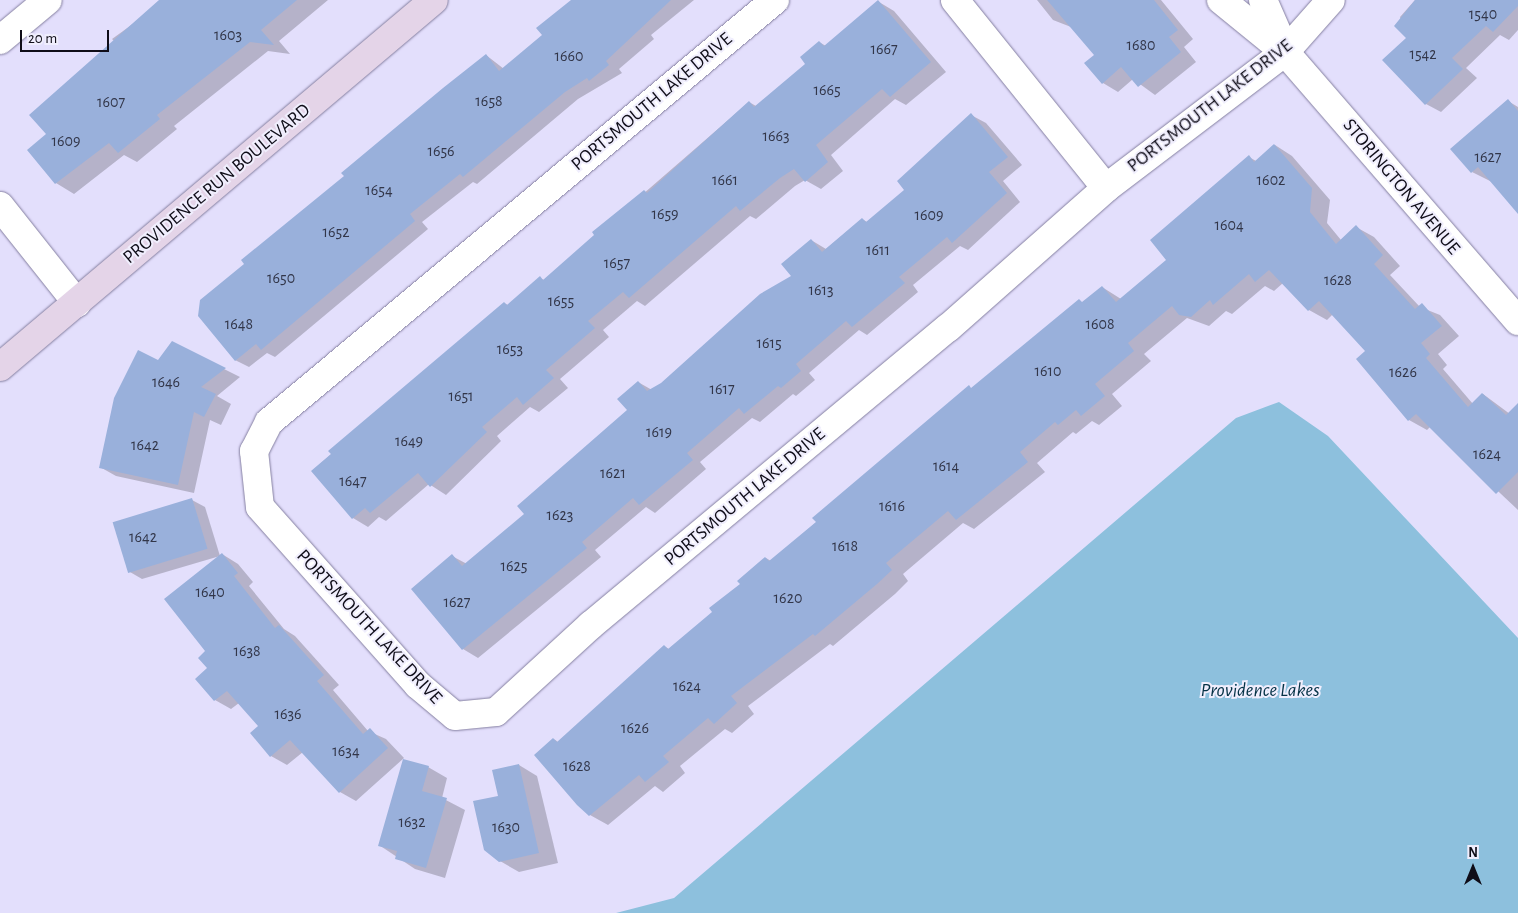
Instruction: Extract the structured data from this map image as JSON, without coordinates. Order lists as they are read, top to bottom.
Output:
{
  "streets": {
    "street": ["PORTSMOUTH LAKE DRIVE", "PROVIDENCE RUN BOULEVARD", "STORINGTON AVENUE"]
  },
  "crossings": [
    ["PORTSMOUTH LAKE DRIVE", "STORINGTON AVENUE"]
  ],
  "water": ["Providence Lakes"],
  "house_numbers": [
    "1540",
    "1603",
    "1680",
    "1667",
    "1542",
    "1660",
    "1665",
    "1658",
    "1607",
    "1663",
    "1609",
    "1656",
    "1627",
    "1661",
    "1602",
    "1654",
    "1659",
    "1609",
    "1604",
    "1652",
    "1611",
    "1657",
    "1650",
    "1628",
    "1613",
    "1655",
    "1648",
    "1608",
    "1615",
    "1653",
    "1610",
    "1626",
    "1646",
    "1617",
    "1651",
    "1619",
    "1649",
    "1642",
    "1624",
    "1614",
    "1621",
    "1647",
    "1616",
    "1623",
    "1642",
    "1618",
    "1625",
    "1640",
    "1620",
    "1627",
    "1638",
    "1624",
    "1636",
    "1626",
    "1634",
    "1628",
    "1632",
    "1630"
  ],
  "scale_bar": "20 m",
  "north": "top"
}
